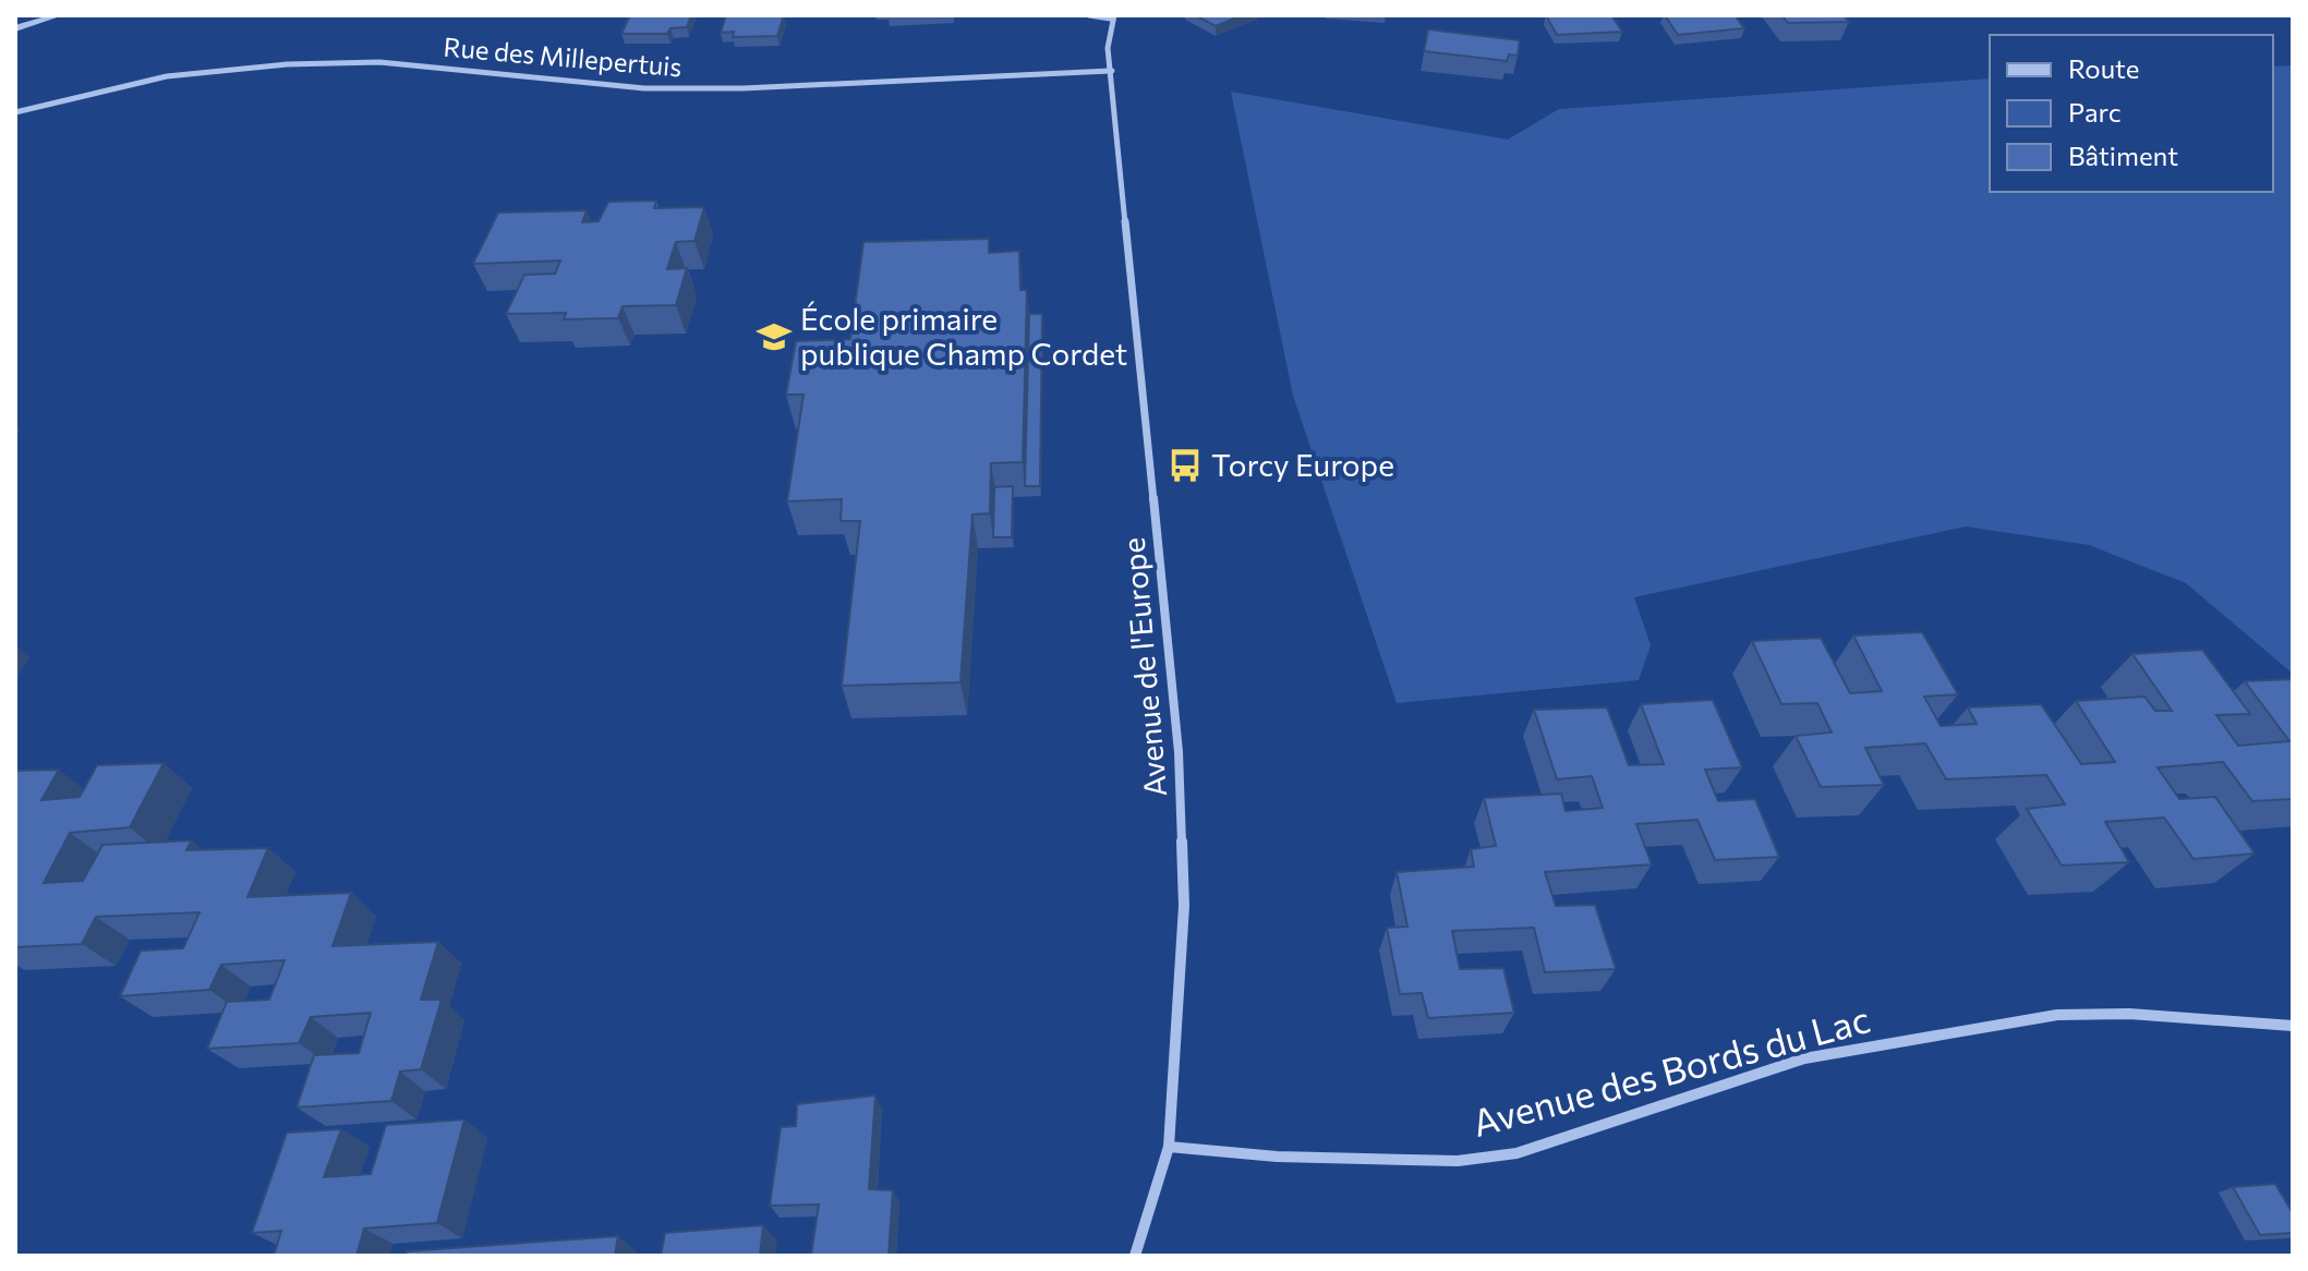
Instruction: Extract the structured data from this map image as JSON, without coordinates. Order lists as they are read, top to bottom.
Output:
{
  "streets": {
    "street": ["Rue des Millepertuis", "Avenue de l'Europe", "Avenue des Bords du Lac"]
  },
  "crossings": [
    ["Rue des Millepertuis", "Avenue de l'Europe"],
    ["Avenue de l'Europe", "Avenue des Bords du Lac"]
  ],
  "places": {
    "school or university": ["École primaire publique Champ Cordet"],
    "bus stop": ["Torcy Europe"]
  },
  "legend": ["Route", "Parc", "Bâtiment"]
}
